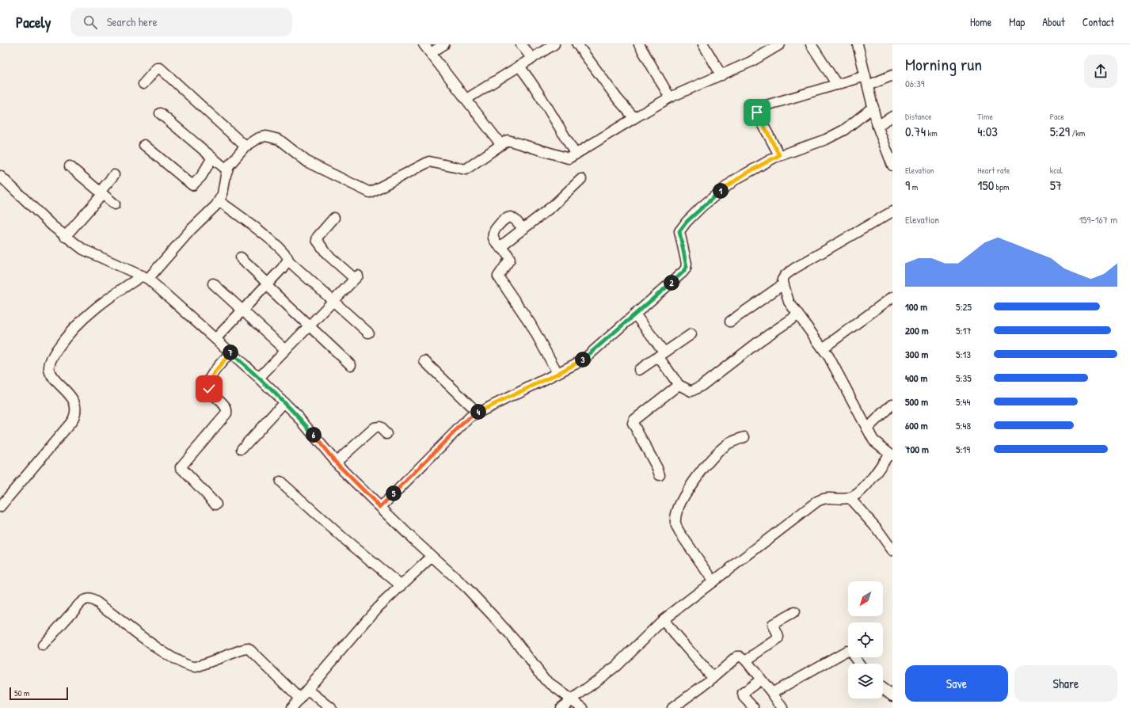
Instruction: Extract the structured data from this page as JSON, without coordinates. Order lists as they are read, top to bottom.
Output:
{
  "scale_bar": "50 m",
  "north": "bottom left",
  "page": {
    "header": "Pacely",
    "search": "Search here",
    "nav": [
      "Home",
      "Map",
      "About",
      "Contact"
    ],
    "heading": ["Morning run", "06:39"],
    "stats": [
      ["Distance", "0.74 km"],
      ["Time", "4:03"],
      ["Pace", "5:29 /km"],
      ["Elevation", "9 m"],
      ["Heart rate", "150 bpm"],
      ["kcal", "57"]
    ],
    "pins": [
      "1",
      "2",
      "7",
      "3",
      "4",
      "6",
      "5"
    ],
    "chart": ["Elevation", "159–167 m"],
    "list": [
      {
        "name": "100 m",
        "note": "5:25"
      },
      {
        "name": "200 m",
        "note": "5:17"
      },
      {
        "name": "300 m",
        "note": "5:13"
      },
      {
        "name": "400 m",
        "note": "5:35"
      },
      {
        "name": "500 m",
        "note": "5:44"
      },
      {
        "name": "600 m",
        "note": "5:48"
      },
      {
        "name": "700 m",
        "note": "5:19"
      }
    ],
    "buttons": ["Save", "Share"],
    "scale": "50 m"
  }
}
